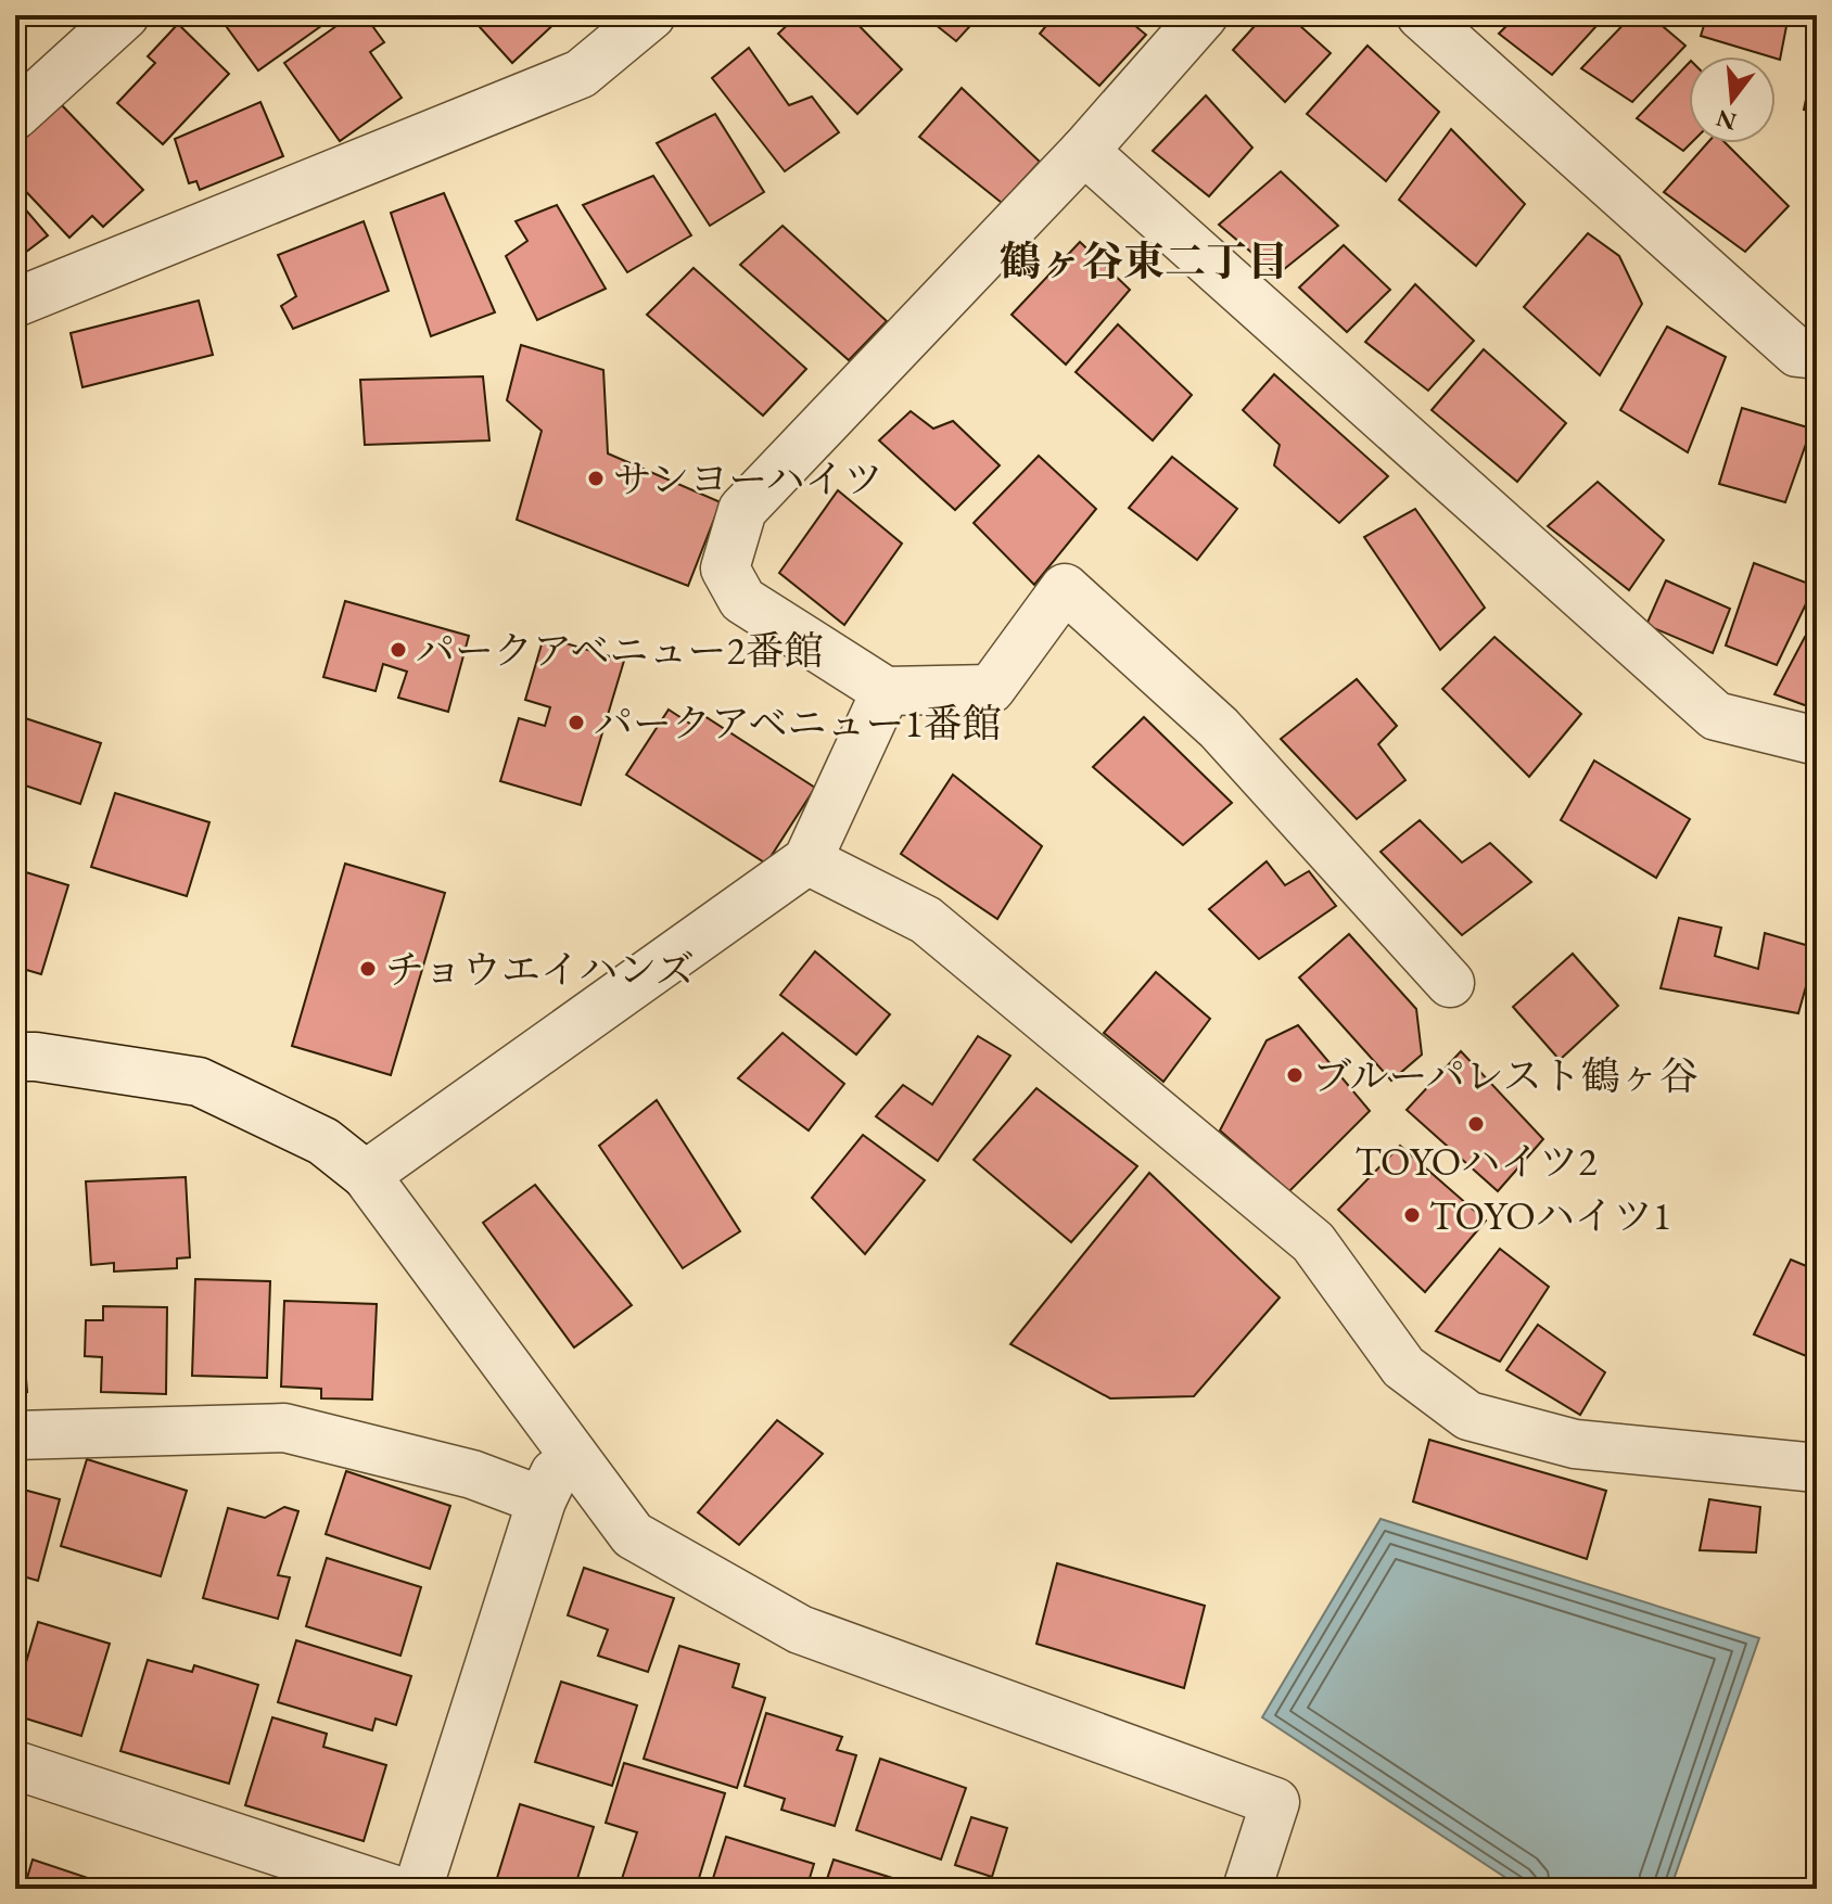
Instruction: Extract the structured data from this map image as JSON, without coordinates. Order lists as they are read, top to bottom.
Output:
{
  "districts": ["鶴ヶ谷東二丁目"],
  "places": [
    "サンヨーハイツ",
    "パークアベニュー2番館",
    "パークアベニュー1番館",
    "チョウエイハンズ",
    "ブルーパレスト鶴ヶ谷",
    "TOYOハイツ2",
    "TOYOハイツ1"
  ],
  "north": "bottom"
}
